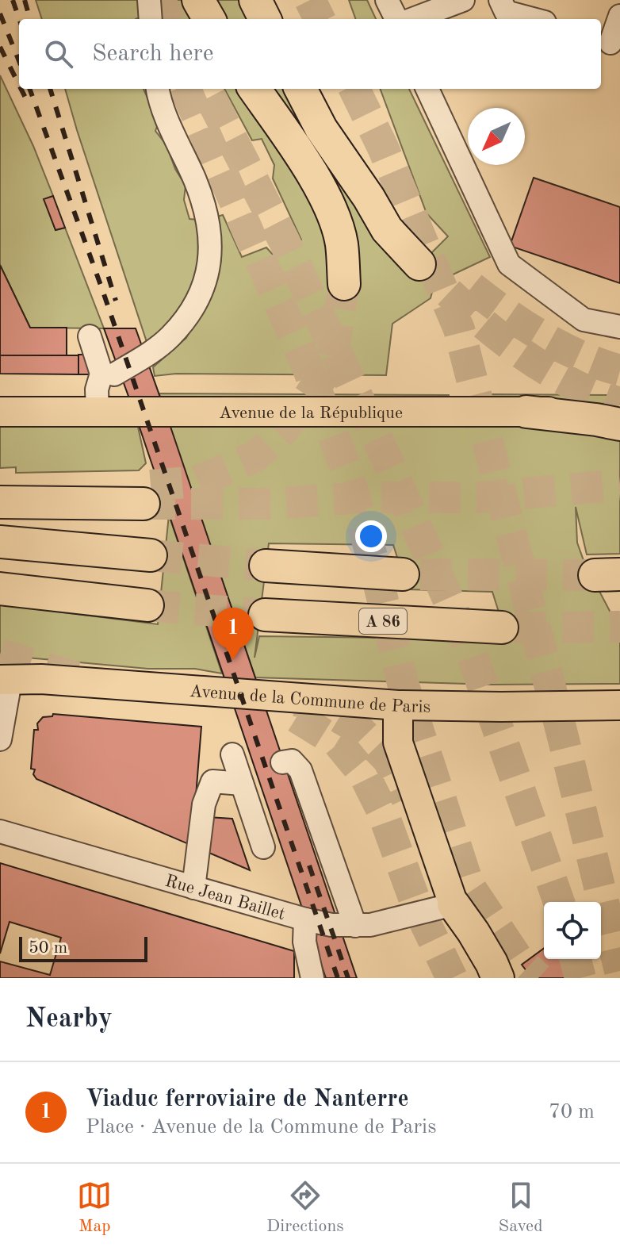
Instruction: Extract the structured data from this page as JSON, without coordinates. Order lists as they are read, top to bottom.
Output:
{
  "streets": {
    "highway": ["A 86"],
    "main road": ["Avenue de la République", "Avenue de la Commune de Paris"],
    "street": ["Rue Jean Baillet"]
  },
  "scale_bar": "50 m",
  "north": "bottom left",
  "page": {
    "search": "Search here",
    "pins": "1",
    "scale": "50 m",
    "heading": "Nearby",
    "list": [
      {
        "mark": "1",
        "name": "Viaduc ferroviaire de Nanterre",
        "note": "Place · Avenue de la Commune de Paris",
        "value": "70 m"
      }
    ],
    "nav": ["Map", "Directions", "Saved"]
  }
}
